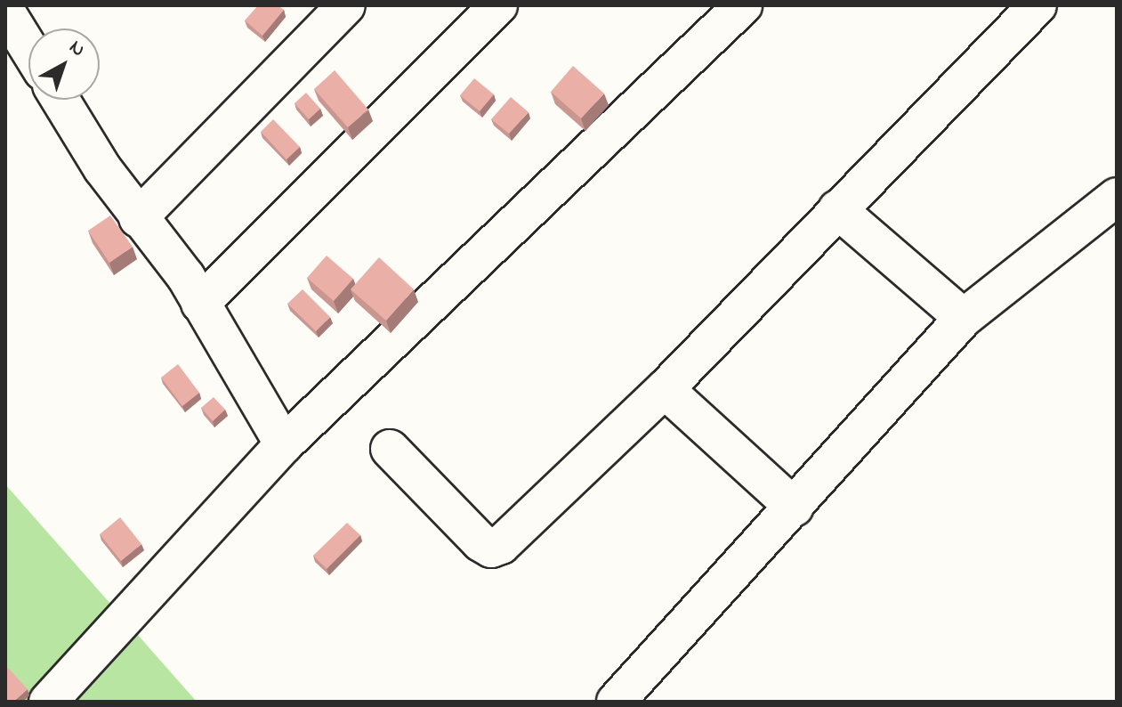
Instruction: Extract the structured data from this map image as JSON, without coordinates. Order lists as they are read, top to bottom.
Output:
{
  "north": "top right"
}
